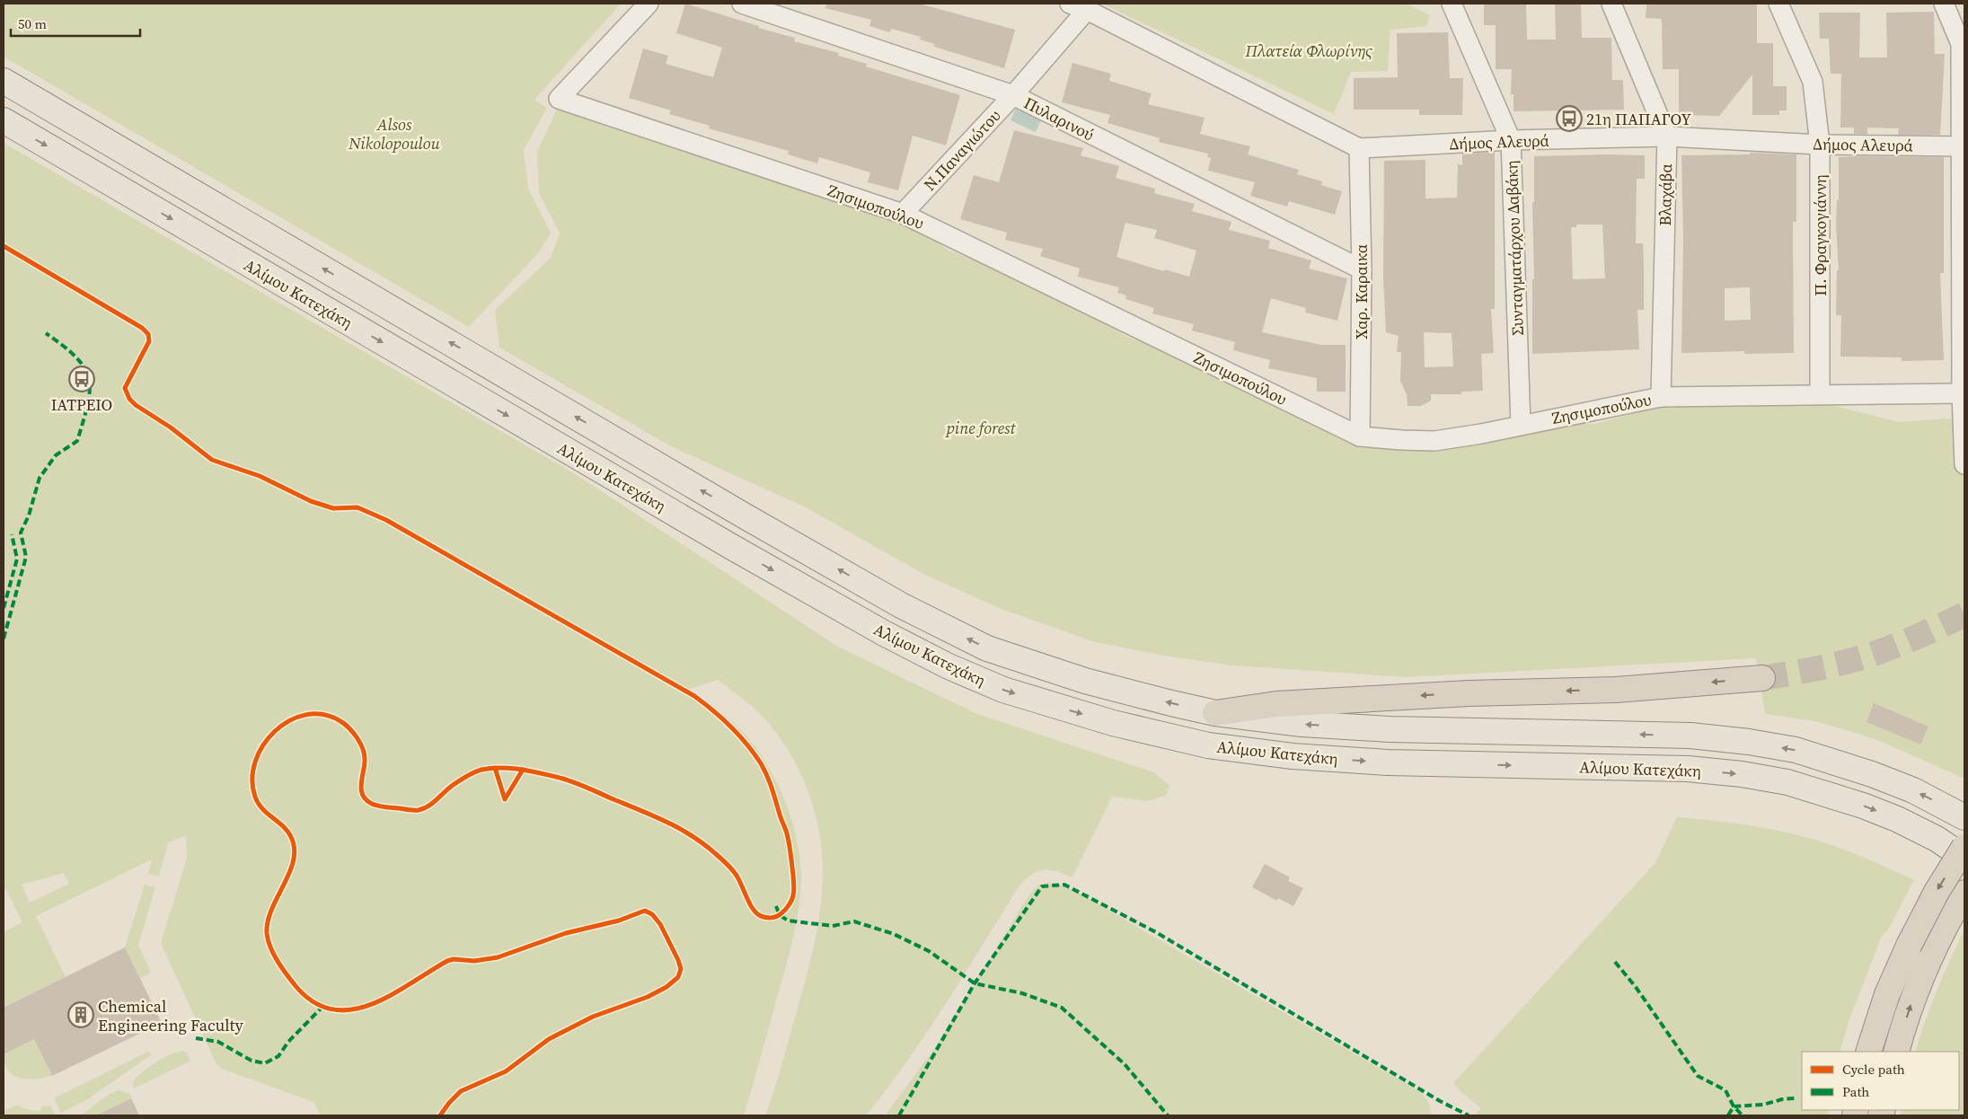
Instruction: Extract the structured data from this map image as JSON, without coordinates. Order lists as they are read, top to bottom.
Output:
{
  "streets": {
    "main road": ["Αλίμου Κατεχάκη"],
    "street": [
      "Πυλαρινού",
      "Δήμος Αλευρά",
      "Ν.Παναγιώτου",
      "Βλαχάβα",
      "Ζησιμοπούλου",
      "Π. Φραγκογιάννη",
      "Συνταγματάρχου Δαβάκη",
      "Χαρ. Καραικα"
    ]
  },
  "crossings": [
    ["Πυλαρινού", "Ν.Παναγιώτου"],
    ["Πυλαρινού", "Χαρ. Καραικα"],
    ["Δήμος Αλευρά", "Ν.Παναγιώτου"],
    ["Δήμος Αλευρά", "Βλαχάβα"],
    ["Δήμος Αλευρά", "Π. Φραγκογιάννη"],
    ["Δήμος Αλευρά", "Συνταγματάρχου Δαβάκη"],
    ["Δήμος Αλευρά", "Χαρ. Καραικα"],
    ["Ν.Παναγιώτου", "Ζησιμοπούλου"],
    ["Βλαχάβα", "Ζησιμοπούλου"],
    ["Ζησιμοπούλου", "Π. Φραγκογιάννη"],
    ["Ζησιμοπούλου", "Συνταγματάρχου Δαβάκη"],
    ["Ζησιμοπούλου", "Χαρ. Καραικα"]
  ],
  "parks": ["Πλατεία Φλωρίνης", "Alsos Nikolopoulou", "pine forest"],
  "places": {
    "bus stop": ["21η ΠΑΠΑΓΟΥ", "ΙΑΤΡΕΙΟ"],
    "building": ["Chemical Engineering Faculty"]
  },
  "legend": ["Cycle path", "Path"],
  "scale_bar": "50 m"
}
